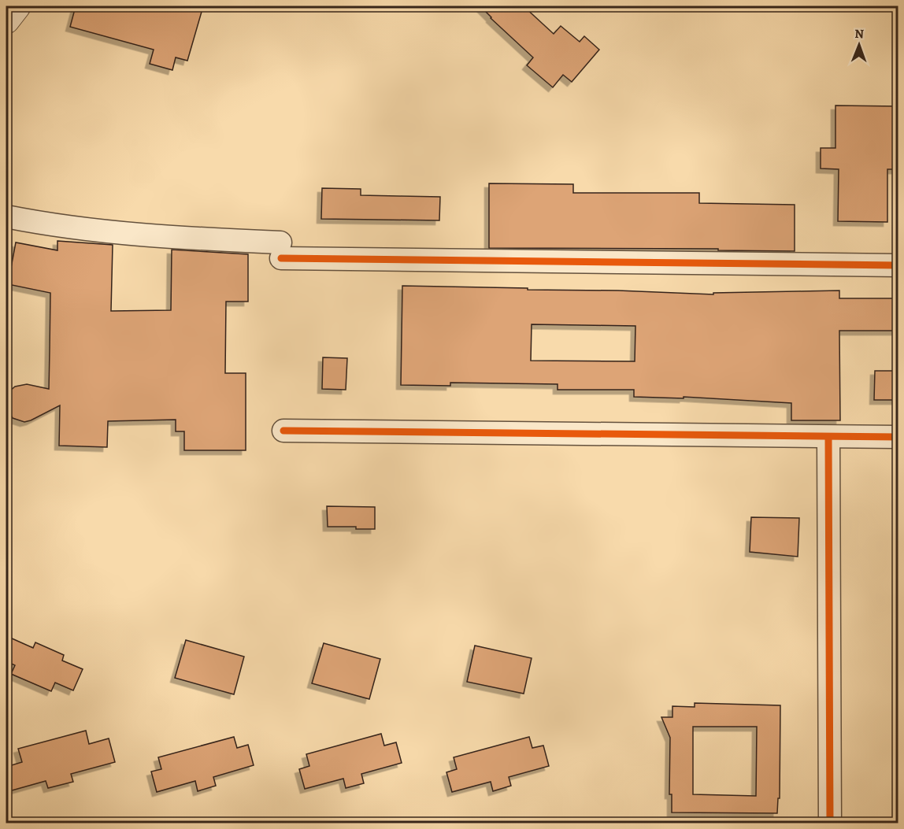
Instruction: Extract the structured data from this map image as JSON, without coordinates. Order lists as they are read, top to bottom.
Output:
{
  "north": "top"
}
